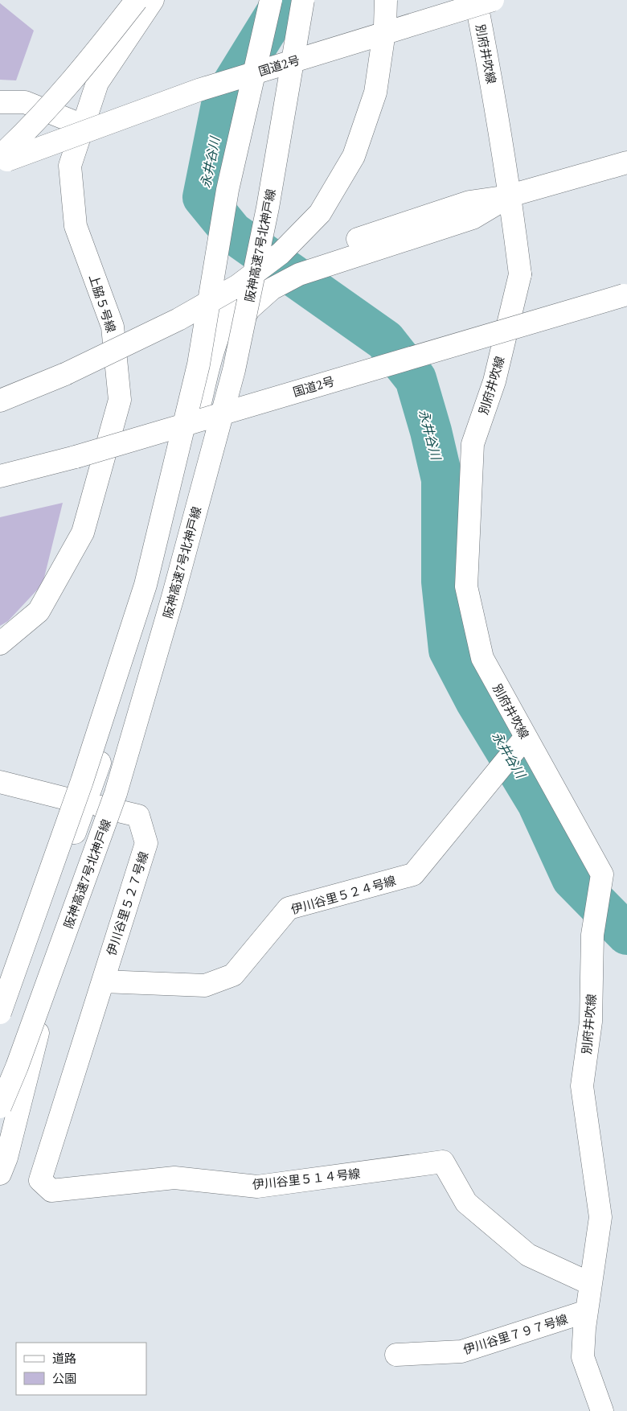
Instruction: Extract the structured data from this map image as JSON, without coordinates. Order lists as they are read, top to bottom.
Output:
{
  "streets": {
    "main road": [
      "別府井吹線",
      "国道2号",
      "阪神高速7号北神戸線",
      "上脇５号線",
      "伊川谷里５２４号線",
      "伊川谷里５２７号線",
      "伊川谷里５１４号線",
      "伊川谷里７９７号線"
    ]
  },
  "crossings": [
    ["別府井吹線", "伊川谷里５２４号線"],
    ["別府井吹線", "伊川谷里５１４号線"],
    ["別府井吹線", "伊川谷里７９７号線"],
    ["伊川谷里５２４号線", "伊川谷里５２７号線"],
    ["伊川谷里５２４号線", "伊川谷里５１４号線"],
    ["伊川谷里５２７号線", "伊川谷里５１４号線"]
  ],
  "water": ["永井谷川"],
  "legend": ["道路", "公園"]
}
